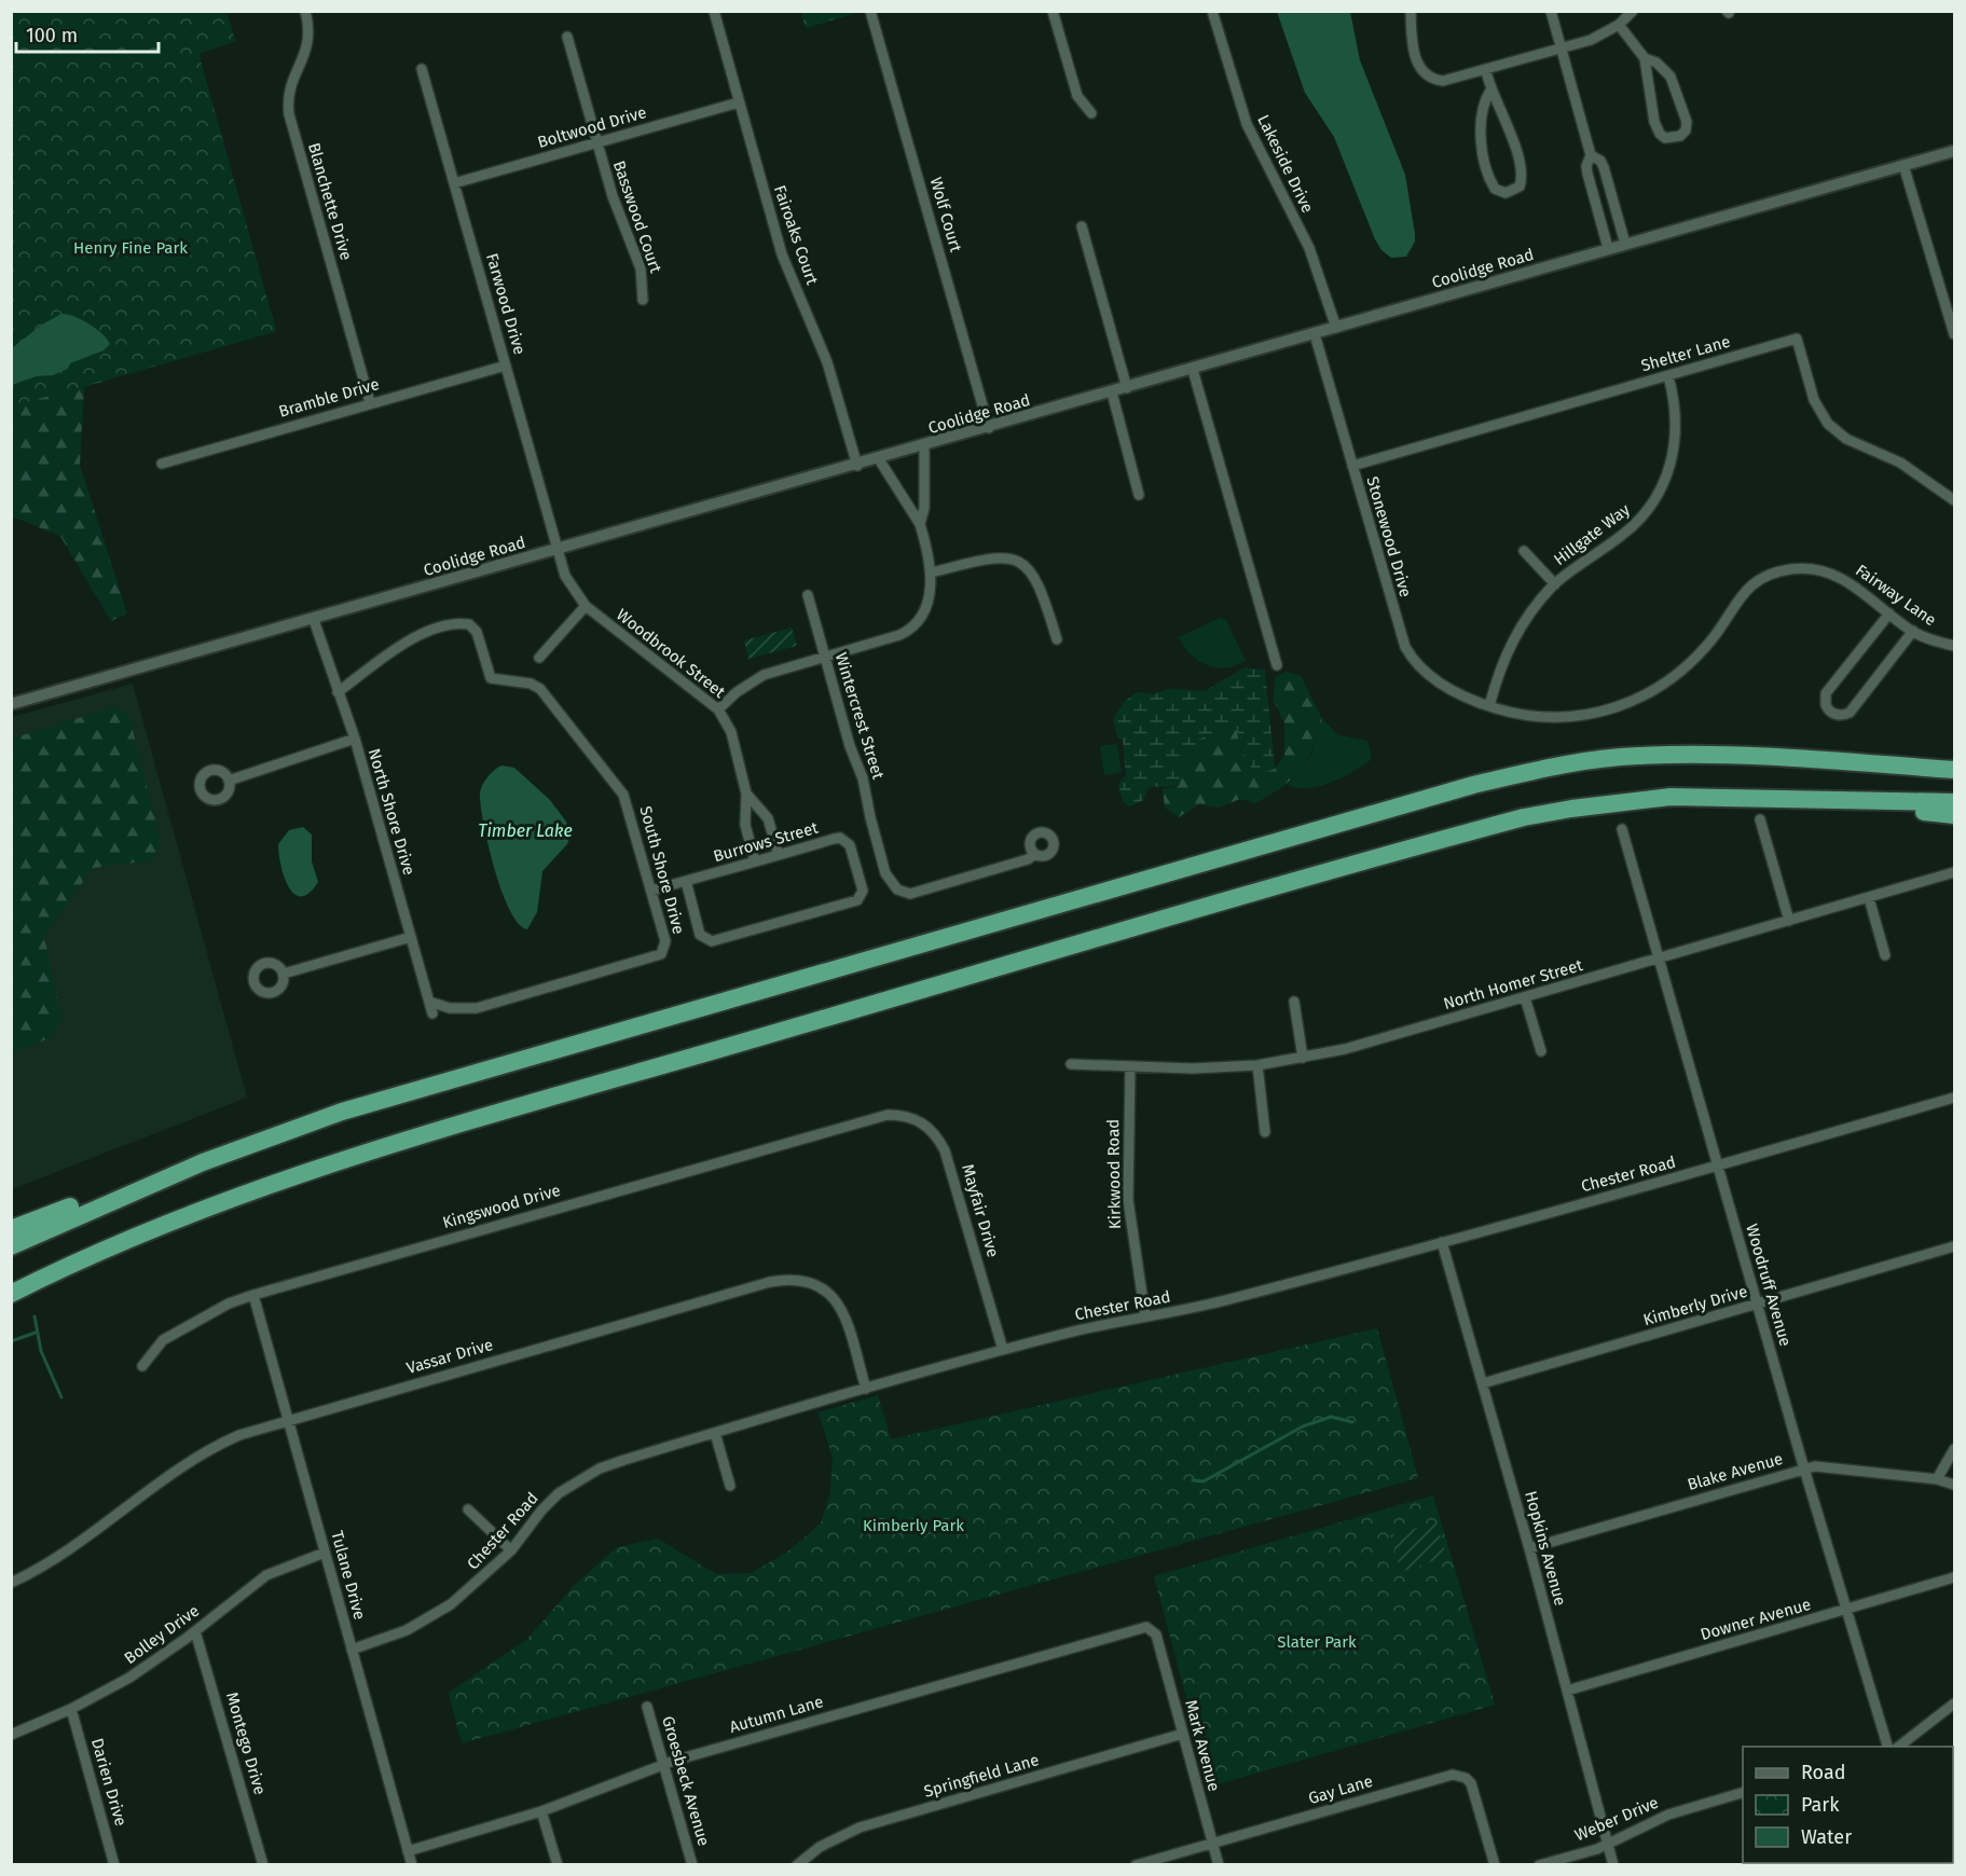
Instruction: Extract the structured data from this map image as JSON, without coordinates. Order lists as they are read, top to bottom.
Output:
{
  "streets": {
    "street": [
      "Boltwood Drive",
      "Lakeside Drive",
      "Blanchette Drive",
      "Wolf Court",
      "Basswood Court",
      "Fairoaks Court",
      "Coolidge Road",
      "Farwood Drive",
      "Shelter Lane",
      "Bramble Drive",
      "Hillgate Way",
      "Stonewood Drive",
      "Fairway Lane",
      "Woodbrook Street",
      "Wintercrest Street",
      "North Shore Drive",
      "Burrows Street",
      "South Shore Drive",
      "North Homer Street",
      "Kirkwood Road",
      "Chester Road",
      "Kingswood Drive",
      "Mayfair Drive",
      "Woodruff Avenue",
      "Kimberly Drive",
      "Vassar Drive",
      "Blake Avenue",
      "Hopkins Avenue",
      "Tulane Drive",
      "Downer Avenue",
      "Bolley Drive",
      "Autumn Lane",
      "Montego Drive",
      "Mark Avenue",
      "Springfield Lane",
      "Groesbeck Avenue",
      "Darien Drive",
      "Gay Lane",
      "Weber Drive"
    ]
  },
  "crossings": [
    ["Boltwood Drive", "Basswood Court"],
    ["Boltwood Drive", "Fairoaks Court"],
    ["Boltwood Drive", "Farwood Drive"],
    ["Lakeside Drive", "Coolidge Road"],
    ["Blanchette Drive", "Bramble Drive"],
    ["Wolf Court", "Coolidge Road"],
    ["Fairoaks Court", "Coolidge Road"],
    ["Coolidge Road", "Farwood Drive"],
    ["Coolidge Road", "Stonewood Drive"],
    ["Coolidge Road", "Woodbrook Street"],
    ["Coolidge Road", "North Shore Drive"],
    ["Farwood Drive", "Bramble Drive"],
    ["Farwood Drive", "Woodbrook Street"],
    ["Shelter Lane", "Hillgate Way"],
    ["Shelter Lane", "Stonewood Drive"],
    ["Hillgate Way", "Stonewood Drive"],
    ["Hillgate Way", "Fairway Lane"],
    ["Stonewood Drive", "Fairway Lane"],
    ["Woodbrook Street", "Burrows Street"],
    ["North Shore Drive", "South Shore Drive"],
    ["Burrows Street", "South Shore Drive"],
    ["North Homer Street", "Kirkwood Road"],
    ["North Homer Street", "Woodruff Avenue"],
    ["Kirkwood Road", "Chester Road"],
    ["Chester Road", "Mayfair Drive"],
    ["Chester Road", "Woodruff Avenue"],
    ["Chester Road", "Vassar Drive"],
    ["Chester Road", "Hopkins Avenue"],
    ["Chester Road", "Tulane Drive"],
    ["Kingswood Drive", "Mayfair Drive"],
    ["Kingswood Drive", "Tulane Drive"],
    ["Woodruff Avenue", "Kimberly Drive"],
    ["Woodruff Avenue", "Blake Avenue"],
    ["Woodruff Avenue", "Downer Avenue"],
    ["Kimberly Drive", "Hopkins Avenue"],
    ["Vassar Drive", "Tulane Drive"],
    ["Blake Avenue", "Hopkins Avenue"],
    ["Hopkins Avenue", "Downer Avenue"],
    ["Hopkins Avenue", "Weber Drive"],
    ["Tulane Drive", "Bolley Drive"],
    ["Tulane Drive", "Autumn Lane"],
    ["Bolley Drive", "Montego Drive"],
    ["Bolley Drive", "Darien Drive"],
    ["Autumn Lane", "Mark Avenue"],
    ["Autumn Lane", "Groesbeck Avenue"],
    ["Mark Avenue", "Springfield Lane"],
    ["Mark Avenue", "Gay Lane"]
  ],
  "water": ["Timber Lake"],
  "parks": ["Henry Fine Park", "Kimberly Park", "Slater Park"],
  "legend": ["Road", "Park", "Water"],
  "scale_bar": "100 m"
}
